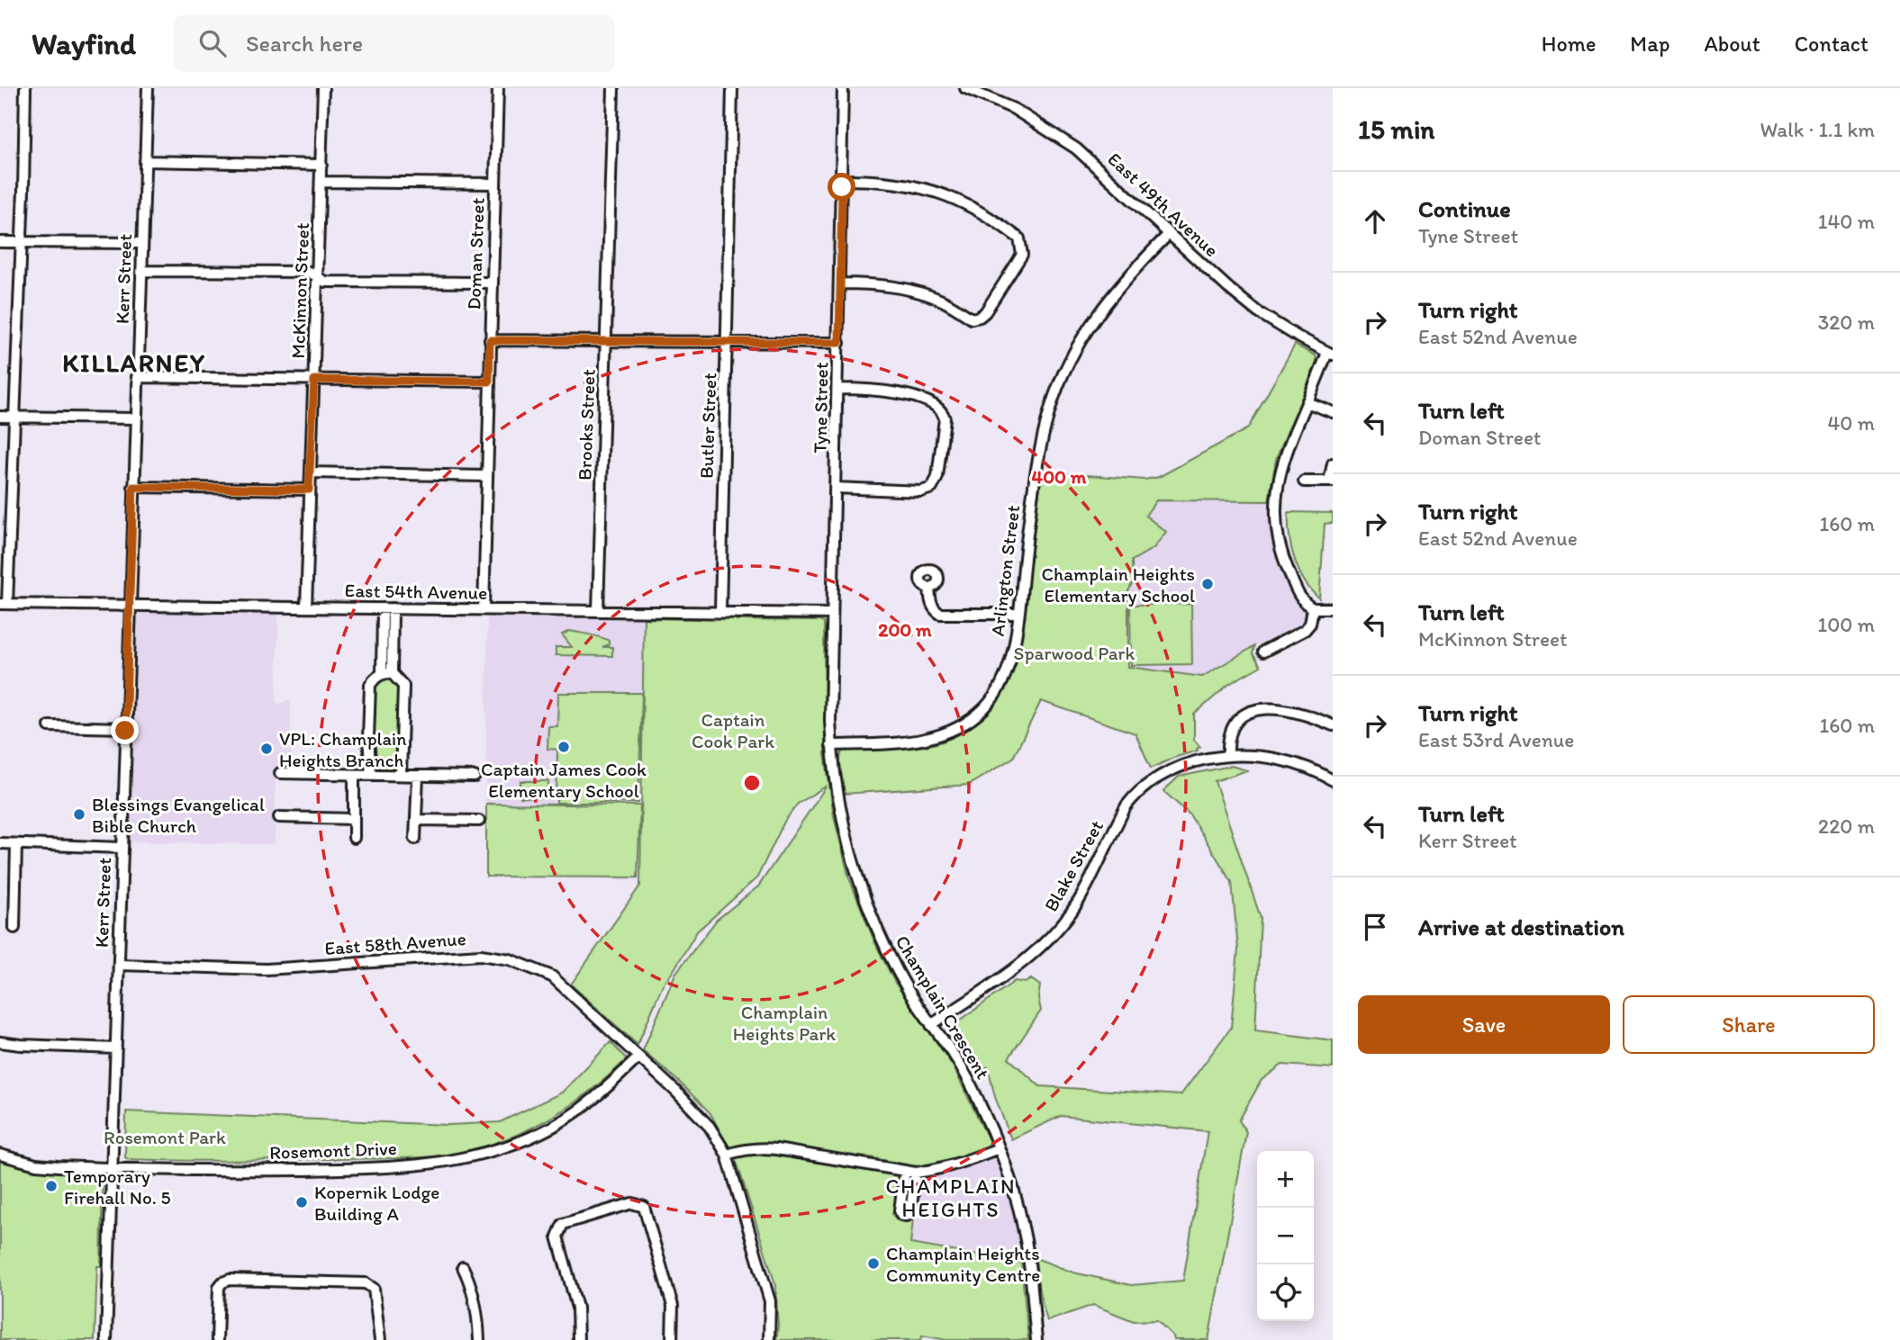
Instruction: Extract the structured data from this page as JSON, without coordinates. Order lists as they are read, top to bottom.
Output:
{
  "streets": {
    "street": [
      "East 49th Avenue",
      "Doman Street",
      "Kerr Street",
      "McKinnon Street",
      "Tyne Street",
      "Brooks Street",
      "Butler Street",
      "Arlington Street",
      "East 54th Avenue",
      "Blake Street",
      "East 58th Avenue",
      "Champlain Crescent",
      "Rosemont Drive"
    ]
  },
  "crossings": [
    ["East 49th Avenue", "Arlington Street"],
    ["Doman Street", "East 54th Avenue"],
    ["Kerr Street", "East 54th Avenue"],
    ["Kerr Street", "East 58th Avenue"],
    ["Kerr Street", "Rosemont Drive"],
    ["McKinnon Street", "East 54th Avenue"],
    ["Tyne Street", "East 54th Avenue"],
    ["Tyne Street", "Champlain Crescent"],
    ["Brooks Street", "East 54th Avenue"],
    ["Butler Street", "East 54th Avenue"],
    ["Arlington Street", "Champlain Crescent"],
    ["East 54th Avenue", "Champlain Crescent"],
    ["Blake Street", "Champlain Crescent"],
    ["East 58th Avenue", "Rosemont Drive"]
  ],
  "districts": ["KILLARNEY", "CHAMPLAIN HEIGHTS"],
  "parks": [
    "Sparwood Park",
    "Captain Cook Park",
    "Champlain Heights Park",
    "Rosemont Park"
  ],
  "places": [
    "Champlain Heights Elementary School",
    "Captain James Cook Elementary School",
    "VPL: Champlain Heights Branch",
    "Blessings Evangelical Bible Church",
    "Temporary Firehall No. 5",
    "Kopernik Lodge Building A",
    "Champlain Heights Community Centre"
  ],
  "page": {
    "header": "Wayfind",
    "search": "Search here",
    "nav": [
      "Home",
      "Map",
      "About",
      "Contact"
    ],
    "heading": ["15 min", "Walk · 1.1 km"],
    "list": [
      ["Continue", "Tyne Street", "140 m"],
      ["Turn right", "East 52nd Avenue", "320 m"],
      ["Turn left", "Doman Street", "40 m"],
      ["Turn right", "East 52nd Avenue", "160 m"],
      ["Turn left", "McKinnon Street", "100 m"],
      ["Turn right", "East 53rd Avenue", "160 m"],
      ["Turn left", "Kerr Street", "220 m"],
      "Arrive at destination"
    ],
    "buttons": ["Save", "Share"],
    "map_buttons": ["+", "−"]
  },
  "rings": ["400 m", "200 m"]
}
